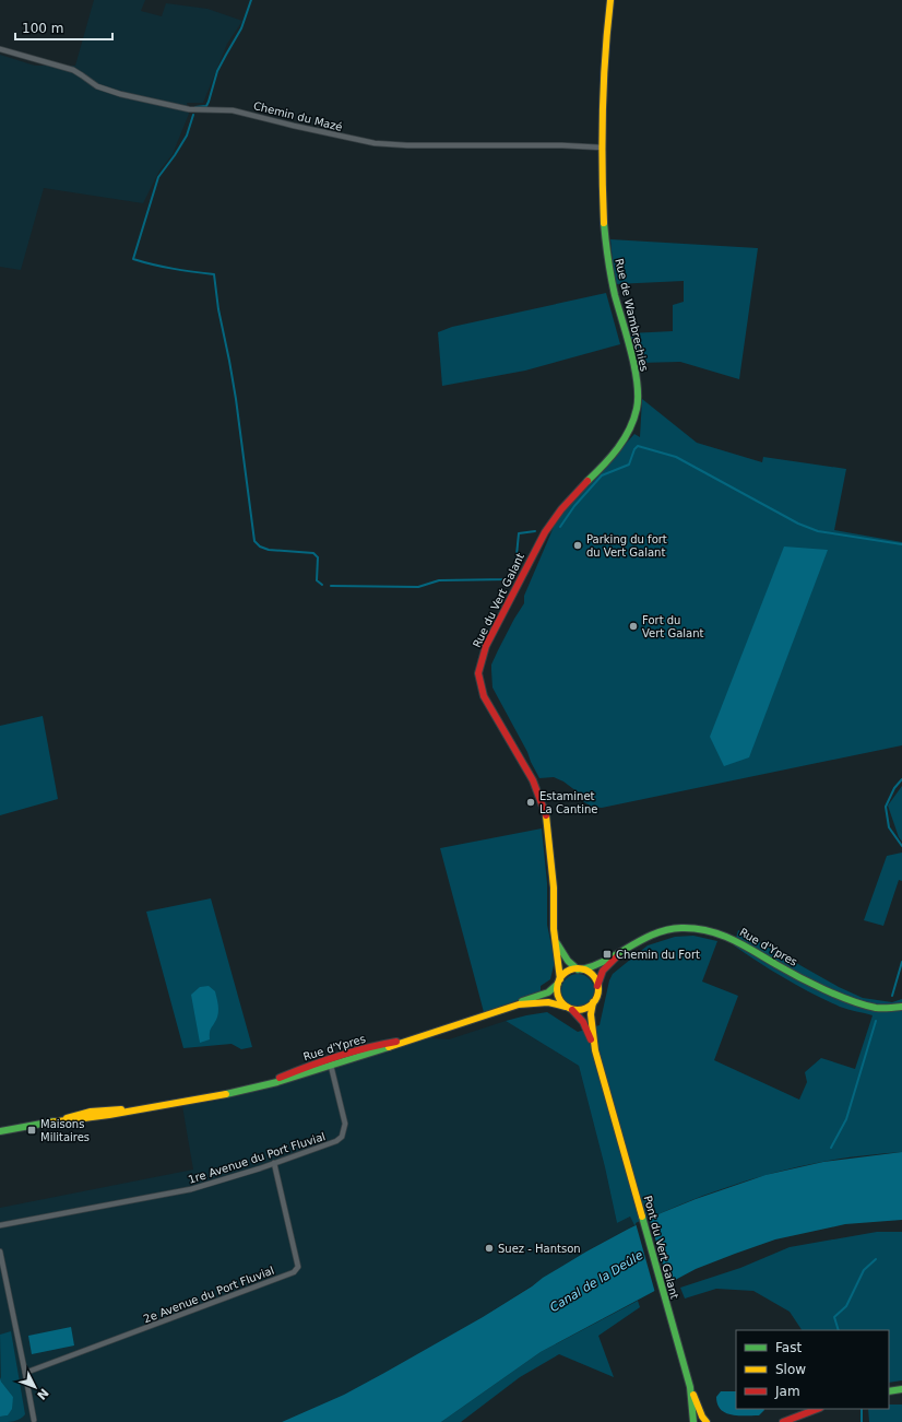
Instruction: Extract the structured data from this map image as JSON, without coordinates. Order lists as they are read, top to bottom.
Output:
{
  "streets": {
    "main road": [
      "Rue de Wambrechies",
      "Rue du Vert Galant",
      "Rue d'Ypres",
      "Pont du Vert Galant"
    ],
    "street": ["Chemin du Mazé", "1re Avenue du Port Fluvial", "2e Avenue du Port Fluvial"]
  },
  "crossings": [
    ["Chemin du Mazé", "Rue de Wambrechies"],
    ["Rue de Wambrechies", "Rue du Vert Galant"],
    ["Rue du Vert Galant", "Rue d'Ypres"],
    ["Rue d'Ypres", "1re Avenue du Port Fluvial"],
    ["1re Avenue du Port Fluvial", "2e Avenue du Port Fluvial"]
  ],
  "water": ["Canal de la Deûle"],
  "places": {
    "other": [
      "Parking du fort du Vert Galant",
      "Fort du Vert Galant",
      "Estaminet La Cantine",
      "Suez - Hantson"
    ],
    "transit": ["Chemin du Fort", "Maisons Militaires"]
  },
  "legend": ["Fast", "Slow", "Jam"],
  "scale_bar": "100 m",
  "north": "bottom right"
}
